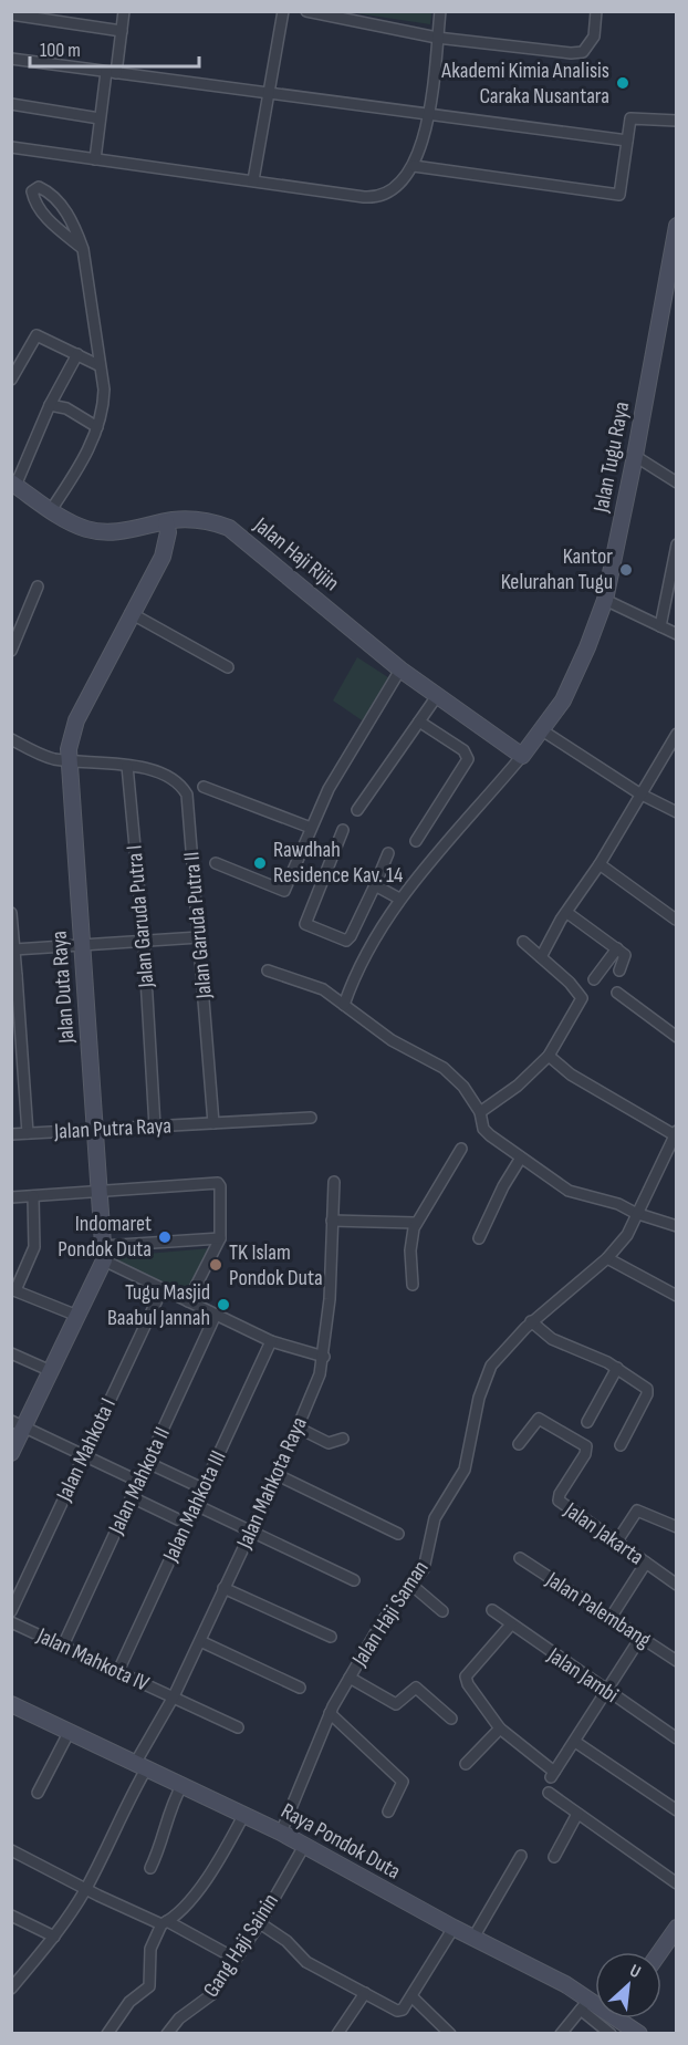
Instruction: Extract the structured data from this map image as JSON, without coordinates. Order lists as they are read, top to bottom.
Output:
{
  "streets": {
    "street": [
      "Jalan Tugu Raya",
      "Jalan Haji Rijin",
      "Jalan Garuda Putra I",
      "Jalan Garuda Putra II",
      "Jalan Duta Raya",
      "Jalan Putra Raya",
      "Jalan Mahkota I",
      "Jalan Mahkota II",
      "Jalan Mahkota Raya",
      "Jalan Mahkota III",
      "Jalan Jakarta",
      "Jalan Palembang",
      "Jalan Haji Saman",
      "Jalan Mahkota IV",
      "Jalan Jambi",
      "Raya Pondok Duta",
      "Gang Haji Sainin"
    ]
  },
  "crossings": [
    ["Jalan Tugu Raya", "Jalan Haji Rijin"],
    ["Jalan Haji Rijin", "Jalan Duta Raya"],
    ["Jalan Garuda Putra I", "Jalan Garuda Putra II"],
    ["Jalan Garuda Putra I", "Jalan Putra Raya"],
    ["Jalan Garuda Putra II", "Jalan Putra Raya"],
    ["Jalan Duta Raya", "Jalan Putra Raya"],
    ["Jalan Mahkota II", "Jalan Mahkota IV"],
    ["Jalan Mahkota Raya", "Jalan Mahkota IV"],
    ["Jalan Mahkota Raya", "Raya Pondok Duta"],
    ["Jalan Mahkota III", "Jalan Mahkota IV"],
    ["Jalan Haji Saman", "Raya Pondok Duta"],
    ["Raya Pondok Duta", "Gang Haji Sainin"]
  ],
  "places": [
    "Akademi Kimia Analisis Caraka Nusantara",
    "Kantor Kelurahan Tugu",
    "Rawdhah Residence Kav. 14",
    "Indomaret Pondok Duta",
    "TK Islam Pondok Duta",
    "Tugu Masjid Baabul Jannah"
  ],
  "scale_bar": "100 m",
  "north": "top right"
}
